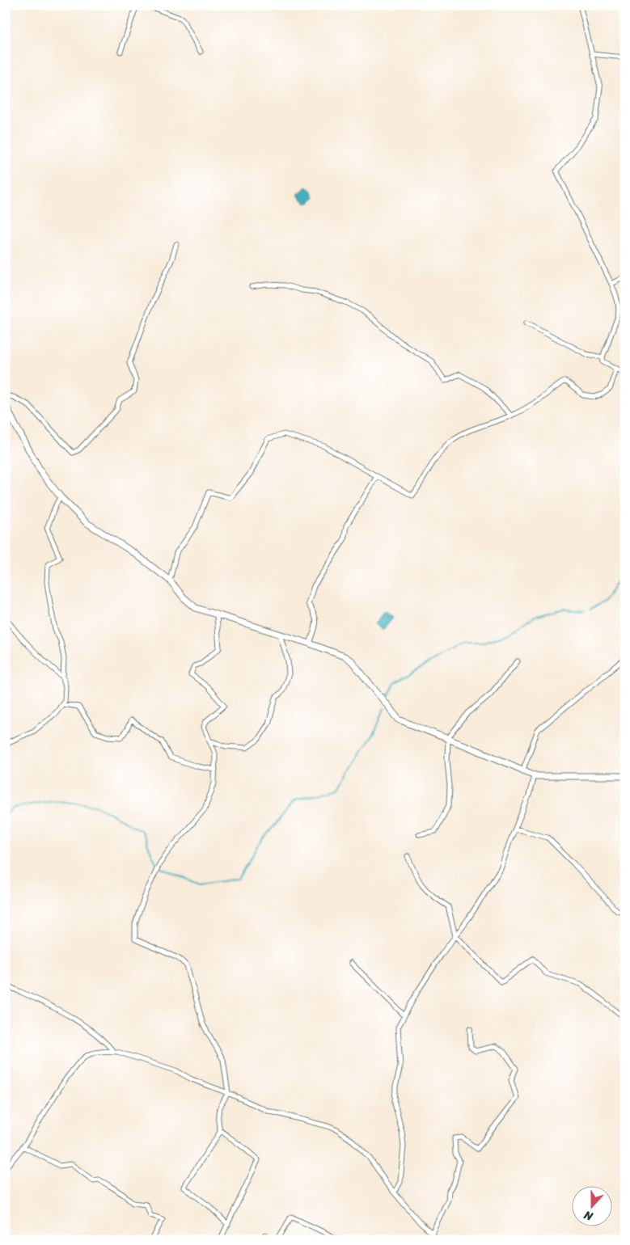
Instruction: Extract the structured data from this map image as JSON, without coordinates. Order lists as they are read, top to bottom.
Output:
{
  "north": "bottom"
}
